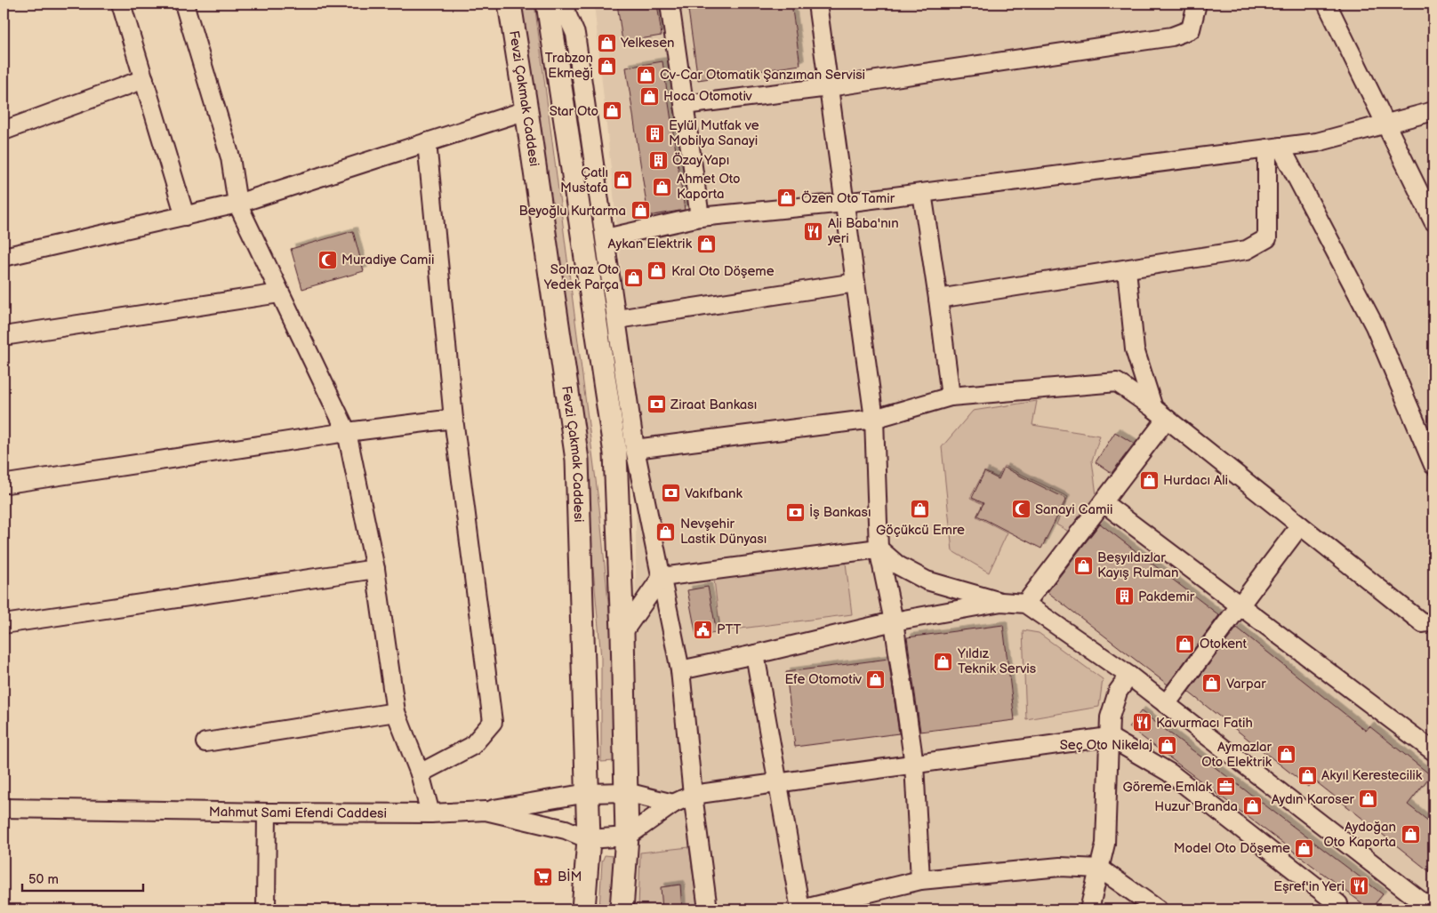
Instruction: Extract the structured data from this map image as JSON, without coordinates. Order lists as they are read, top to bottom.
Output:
{
  "streets": {
    "main road": ["Fevzi Çakmak Caddesi"],
    "street": ["Mahmut Sami Efendi Caddesi"]
  },
  "crossings": [
    ["Fevzi Çakmak Caddesi", "Mahmut Sami Efendi Caddesi"]
  ],
  "places": {
    "shop": [
      "Yelkesen",
      "Trabzon Ekmeği",
      "Cv-Car Otomatik Şanzıman Servisi",
      "Hoca Otomotiv",
      "Star Oto",
      "Çatlı Mustafa",
      "Ahmet Oto Kaporta",
      "Özen Oto Tamir",
      "Beyoğlu Kurtarma",
      "Aykan Elektrik",
      "Kral Oto Döşeme",
      "Solmaz Oto Yedek Parça",
      "Hurdacı Ali",
      "Göçükcü Emre",
      "Nevşehir Lastik Dünyası",
      "Beşyıldızlar Kayış Rulman",
      "Otokent",
      "Yıldız Teknik Servis",
      "Efe Otomotiv",
      "Varpar",
      "Seç Oto Nikelaj",
      "Aymazlar Oto Elektrik",
      "Akyıl Kerestecilik",
      "Aydın Karoser",
      "Huzur Branda",
      "Aydoğan Oto Kaporta",
      "Model Oto Döşeme"
    ],
    "building": ["Eylül Mutfak ve Mobilya Sanayi", "Özay Yapı", "Pakdemir"],
    "restaurant": ["Ali Baba'nın yeri", "Kavurmacı Fatih", "Eşref'in Yeri"],
    "mosque": ["Muradiye Camii", "Sanayi Camii"],
    "bank": ["Ziraat Bankası", "Vakıfbank", "İş Bankası"],
    "public building": ["PTT"],
    "office": ["Göreme Emlak"],
    "supermarket": ["BİM"]
  },
  "scale_bar": "50 m"
}
